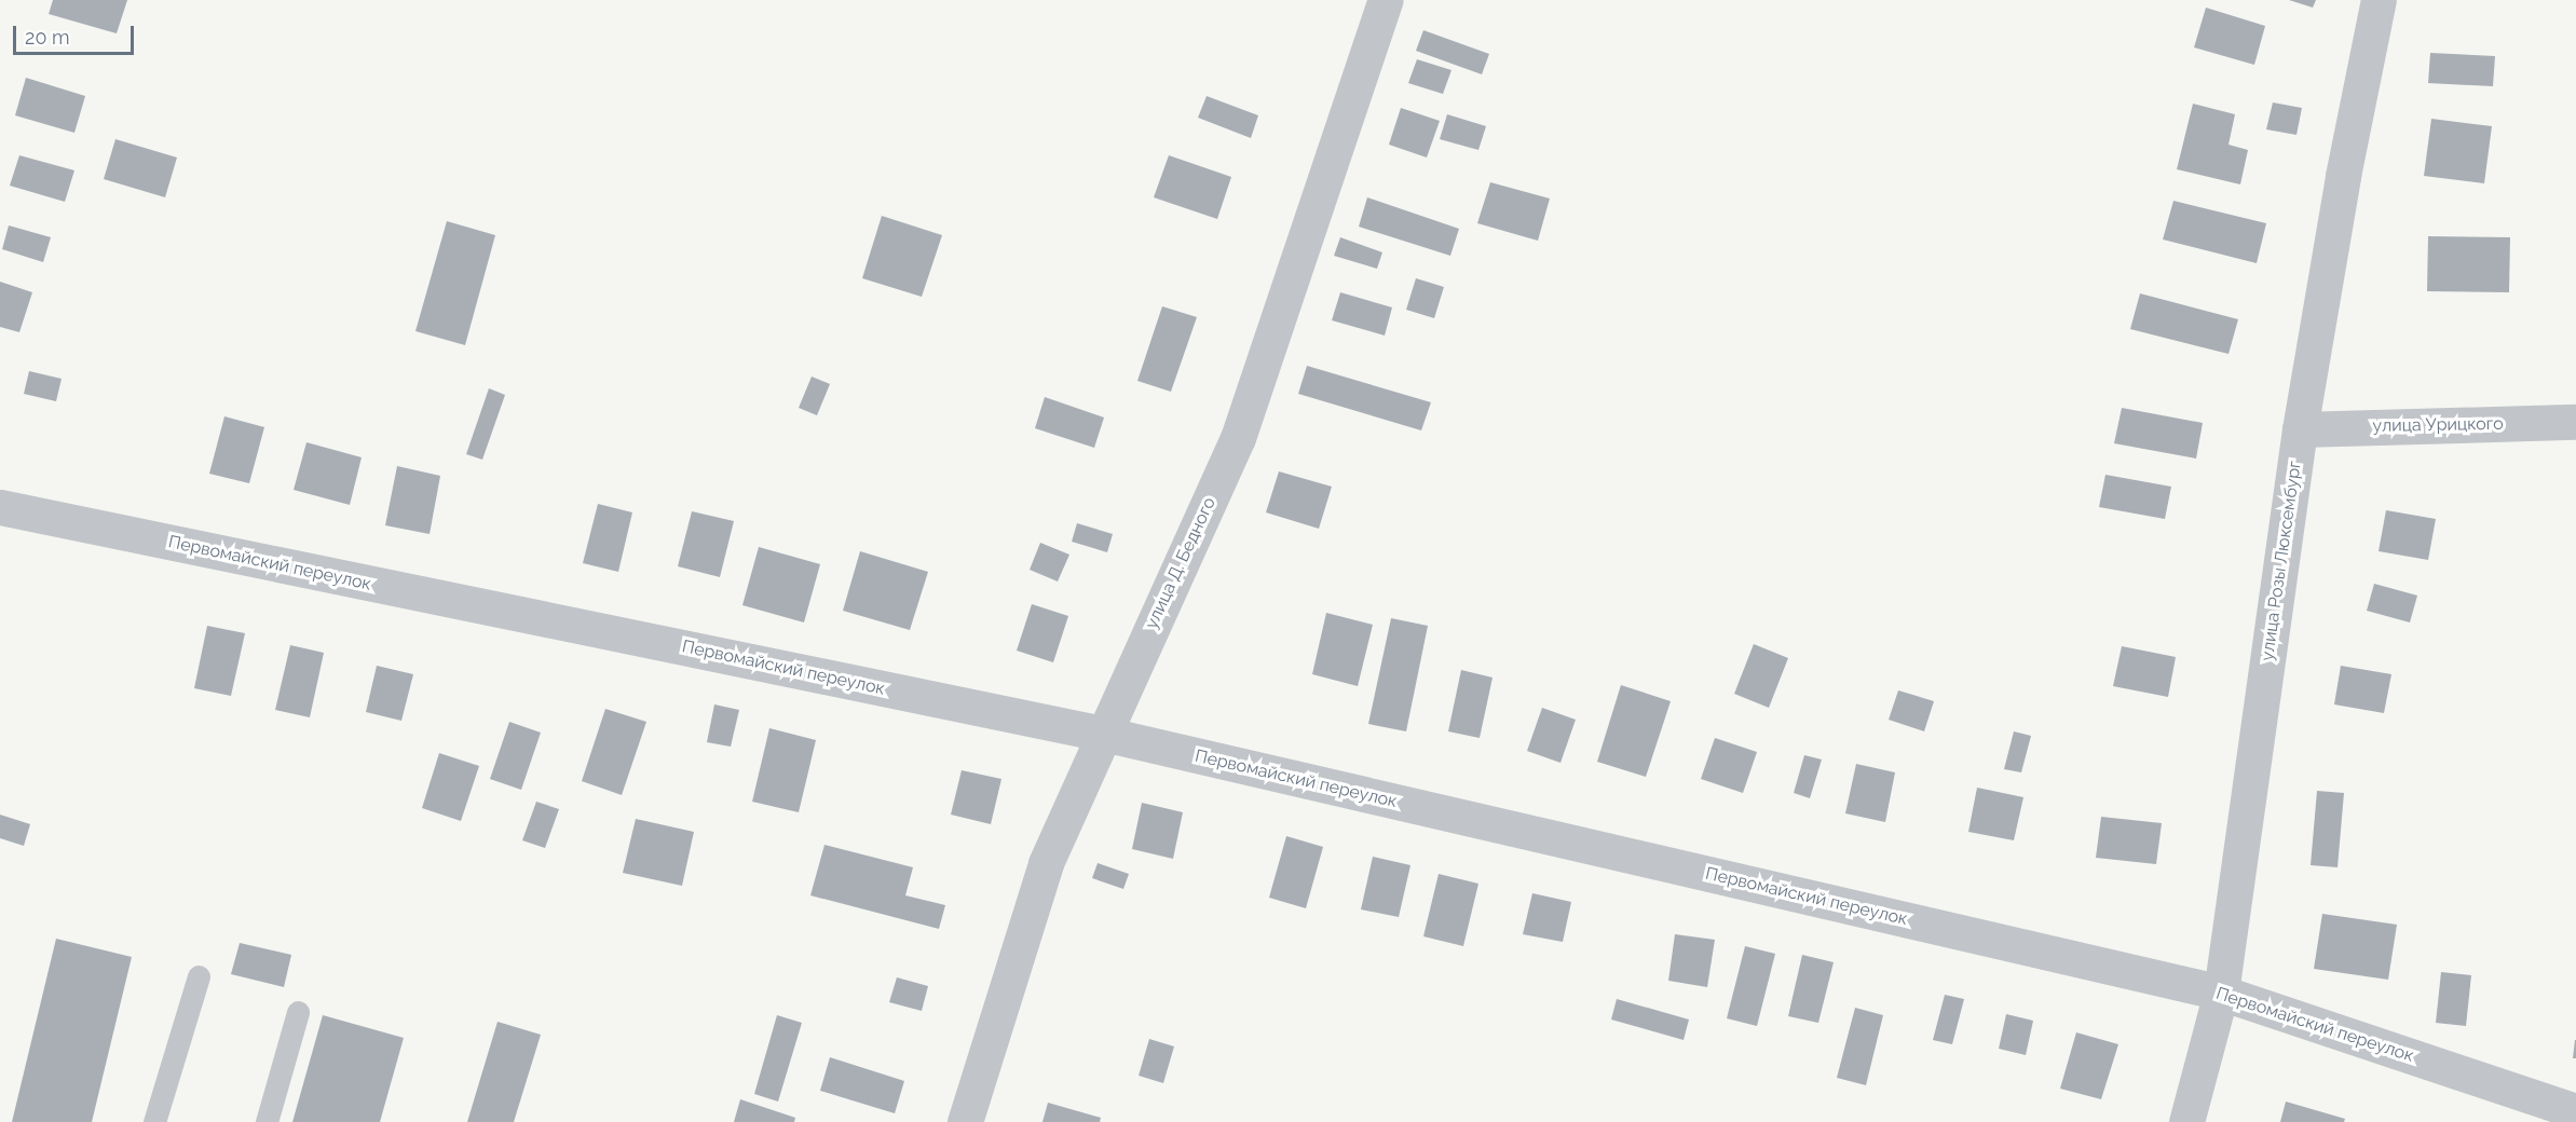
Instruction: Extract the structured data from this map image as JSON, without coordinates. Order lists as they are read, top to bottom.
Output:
{
  "streets": {
    "street": [
      "улица Урицкого",
      "улица Розы Люксембург",
      "Первомайский переулок",
      "улица Д. Бедного"
    ]
  },
  "crossings": [
    ["улица Урицкого", "улица Розы Люксембург"],
    ["улица Розы Люксембург", "Первомайский переулок"],
    ["Первомайский переулок", "улица Д. Бедного"]
  ],
  "scale_bar": "20 m"
}
